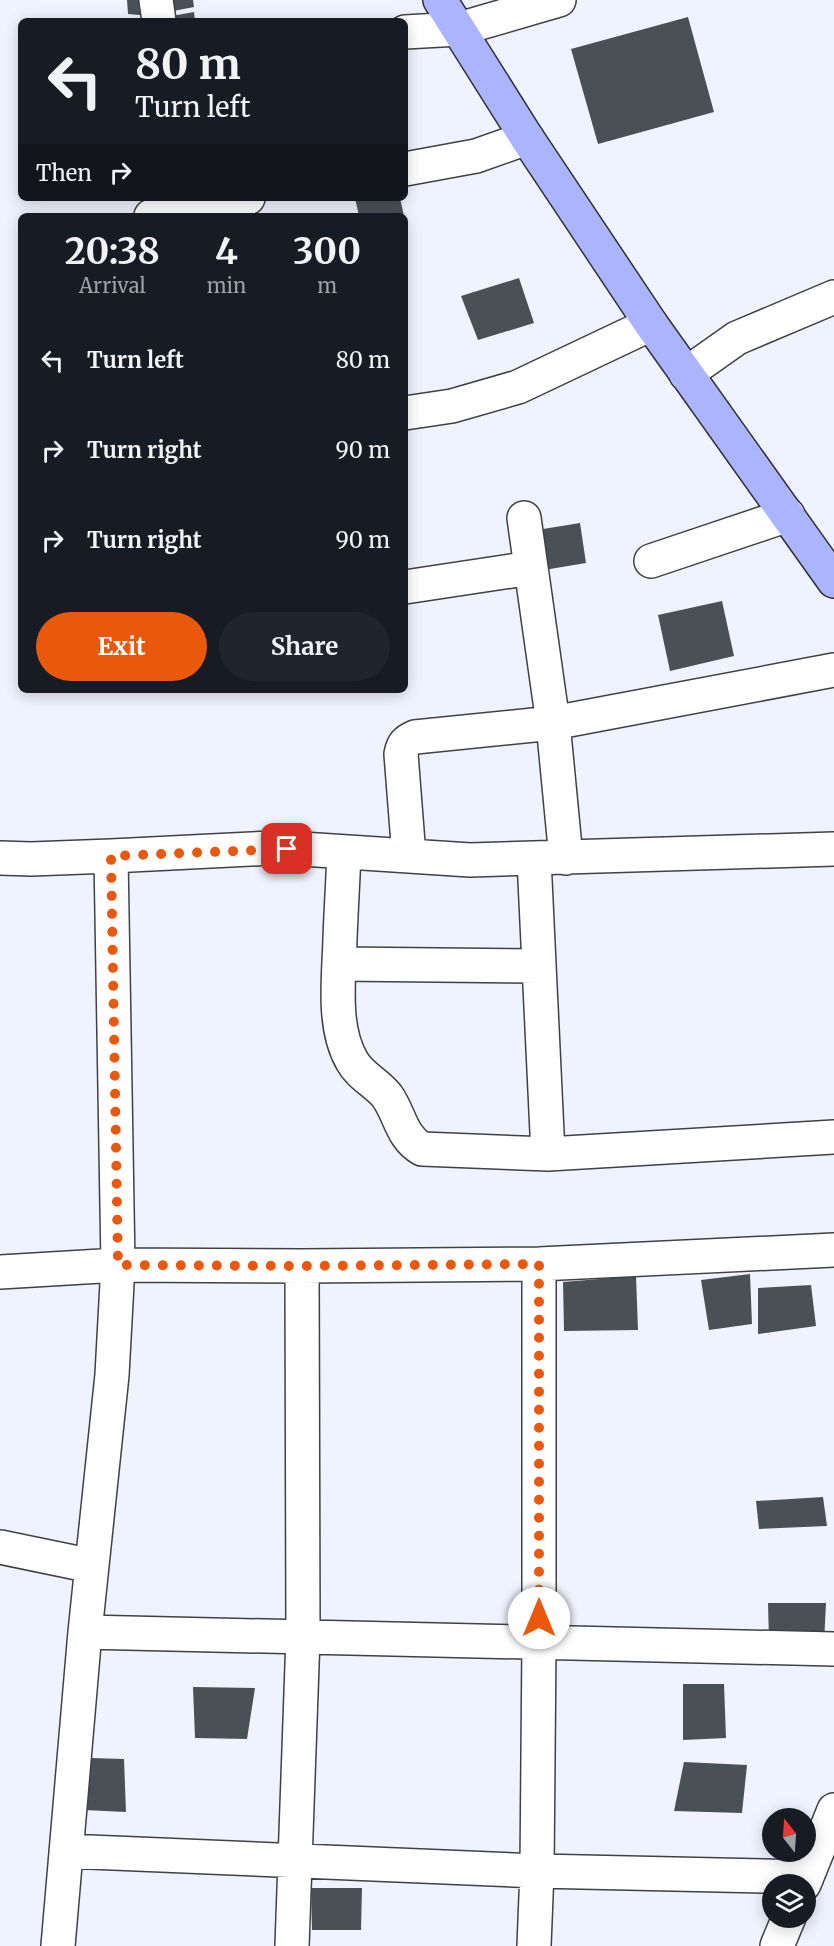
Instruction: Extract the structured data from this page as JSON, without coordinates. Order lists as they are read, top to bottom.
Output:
{
  "north": "top",
  "page": {
    "turn": ["80 m", "Turn left"],
    "then": "Then",
    "eta": [
      "20:38",
      "Arrival",
      "4",
      "min",
      "300",
      "m"
    ],
    "list": [
      {
        "name": "Turn left",
        "value": "80 m"
      },
      {
        "name": "Turn right",
        "value": "90 m"
      },
      {
        "name": "Turn right",
        "value": "90 m"
      }
    ],
    "buttons": ["Exit", "Share"]
  }
}
